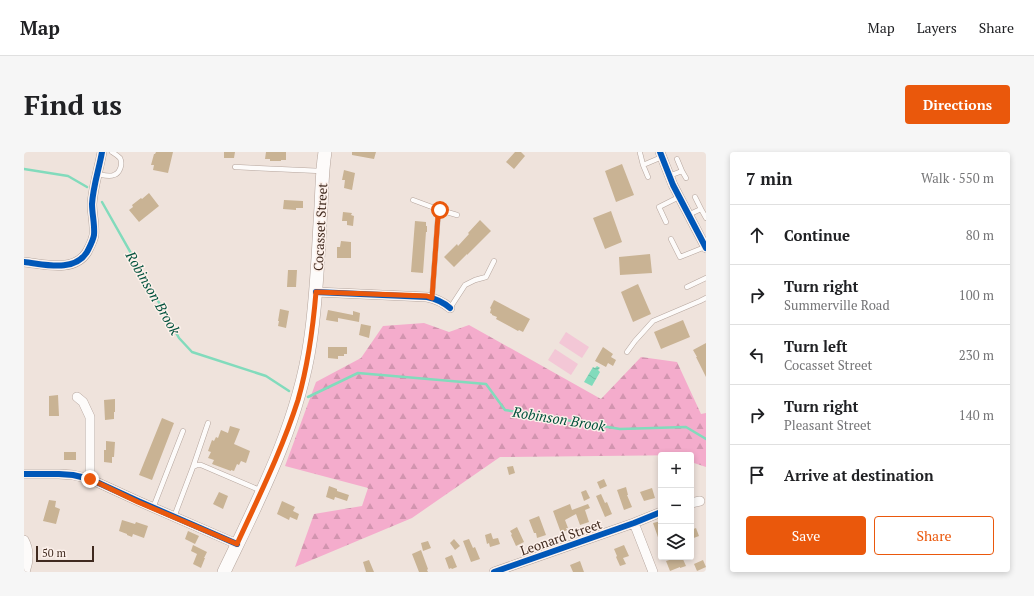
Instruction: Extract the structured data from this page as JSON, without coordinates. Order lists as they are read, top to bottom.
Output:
{
  "streets": {
    "main road": ["Cocasset Street"],
    "street": ["Leonard Street"]
  },
  "water": ["Robinson Brook"],
  "scale_bar": "50 m",
  "page": {
    "header": "Map",
    "nav": ["Map", "Layers", "Share"],
    "buttons": [
      "Directions",
      ["Save", "Share"]
    ],
    "title": "Find us",
    "heading": ["7 min", "Walk · 550 m"],
    "list": [
      ["Continue", "80 m"],
      ["Turn right", "Summerville Road", "100 m"],
      ["Turn left", "Cocasset Street", "230 m"],
      ["Turn right", "Pleasant Street", "140 m"],
      "Arrive at destination"
    ],
    "map_buttons": ["+", "−"],
    "scale": "50 m"
  }
}
